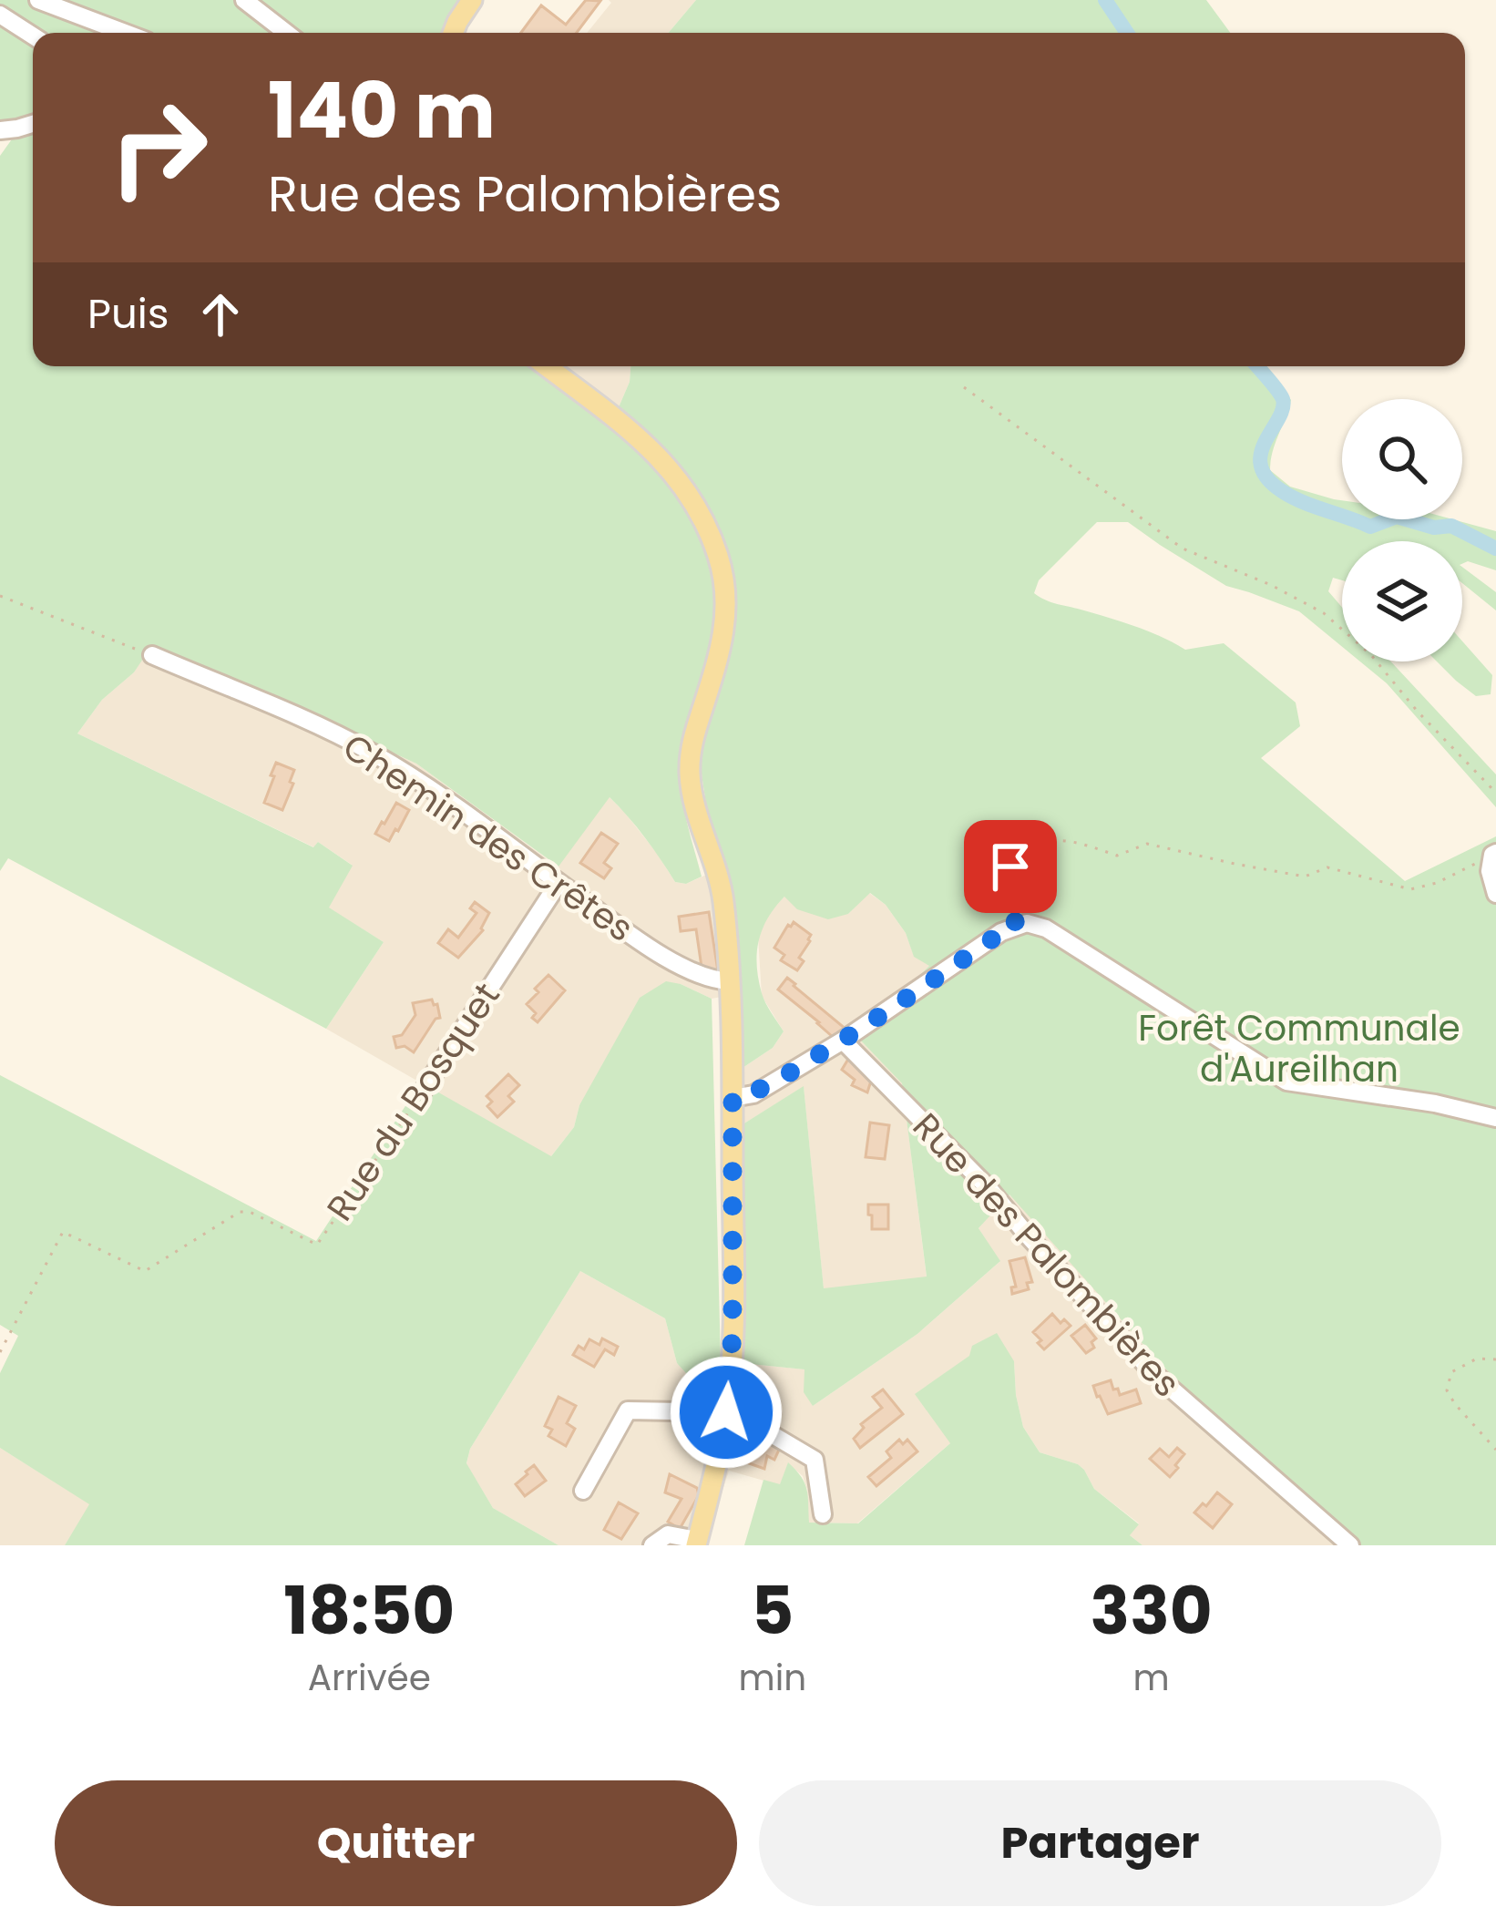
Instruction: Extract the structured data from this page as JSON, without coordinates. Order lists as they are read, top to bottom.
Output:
{
  "streets": {
    "street": ["Chemin des Crêtes", "Rue du Bosquet", "Rue des Palombières"]
  },
  "crossings": [
    ["Chemin des Crêtes", "Rue du Bosquet"]
  ],
  "parks": ["Forêt Communale d'Aureilhan"],
  "page": {
    "turn": ["140 m", "Rue des Palombières"],
    "then": "Puis",
    "eta": [
      "18:50",
      "Arrivée",
      "5",
      "min",
      "330",
      "m"
    ],
    "buttons": ["Quitter", "Partager"]
  }
}
